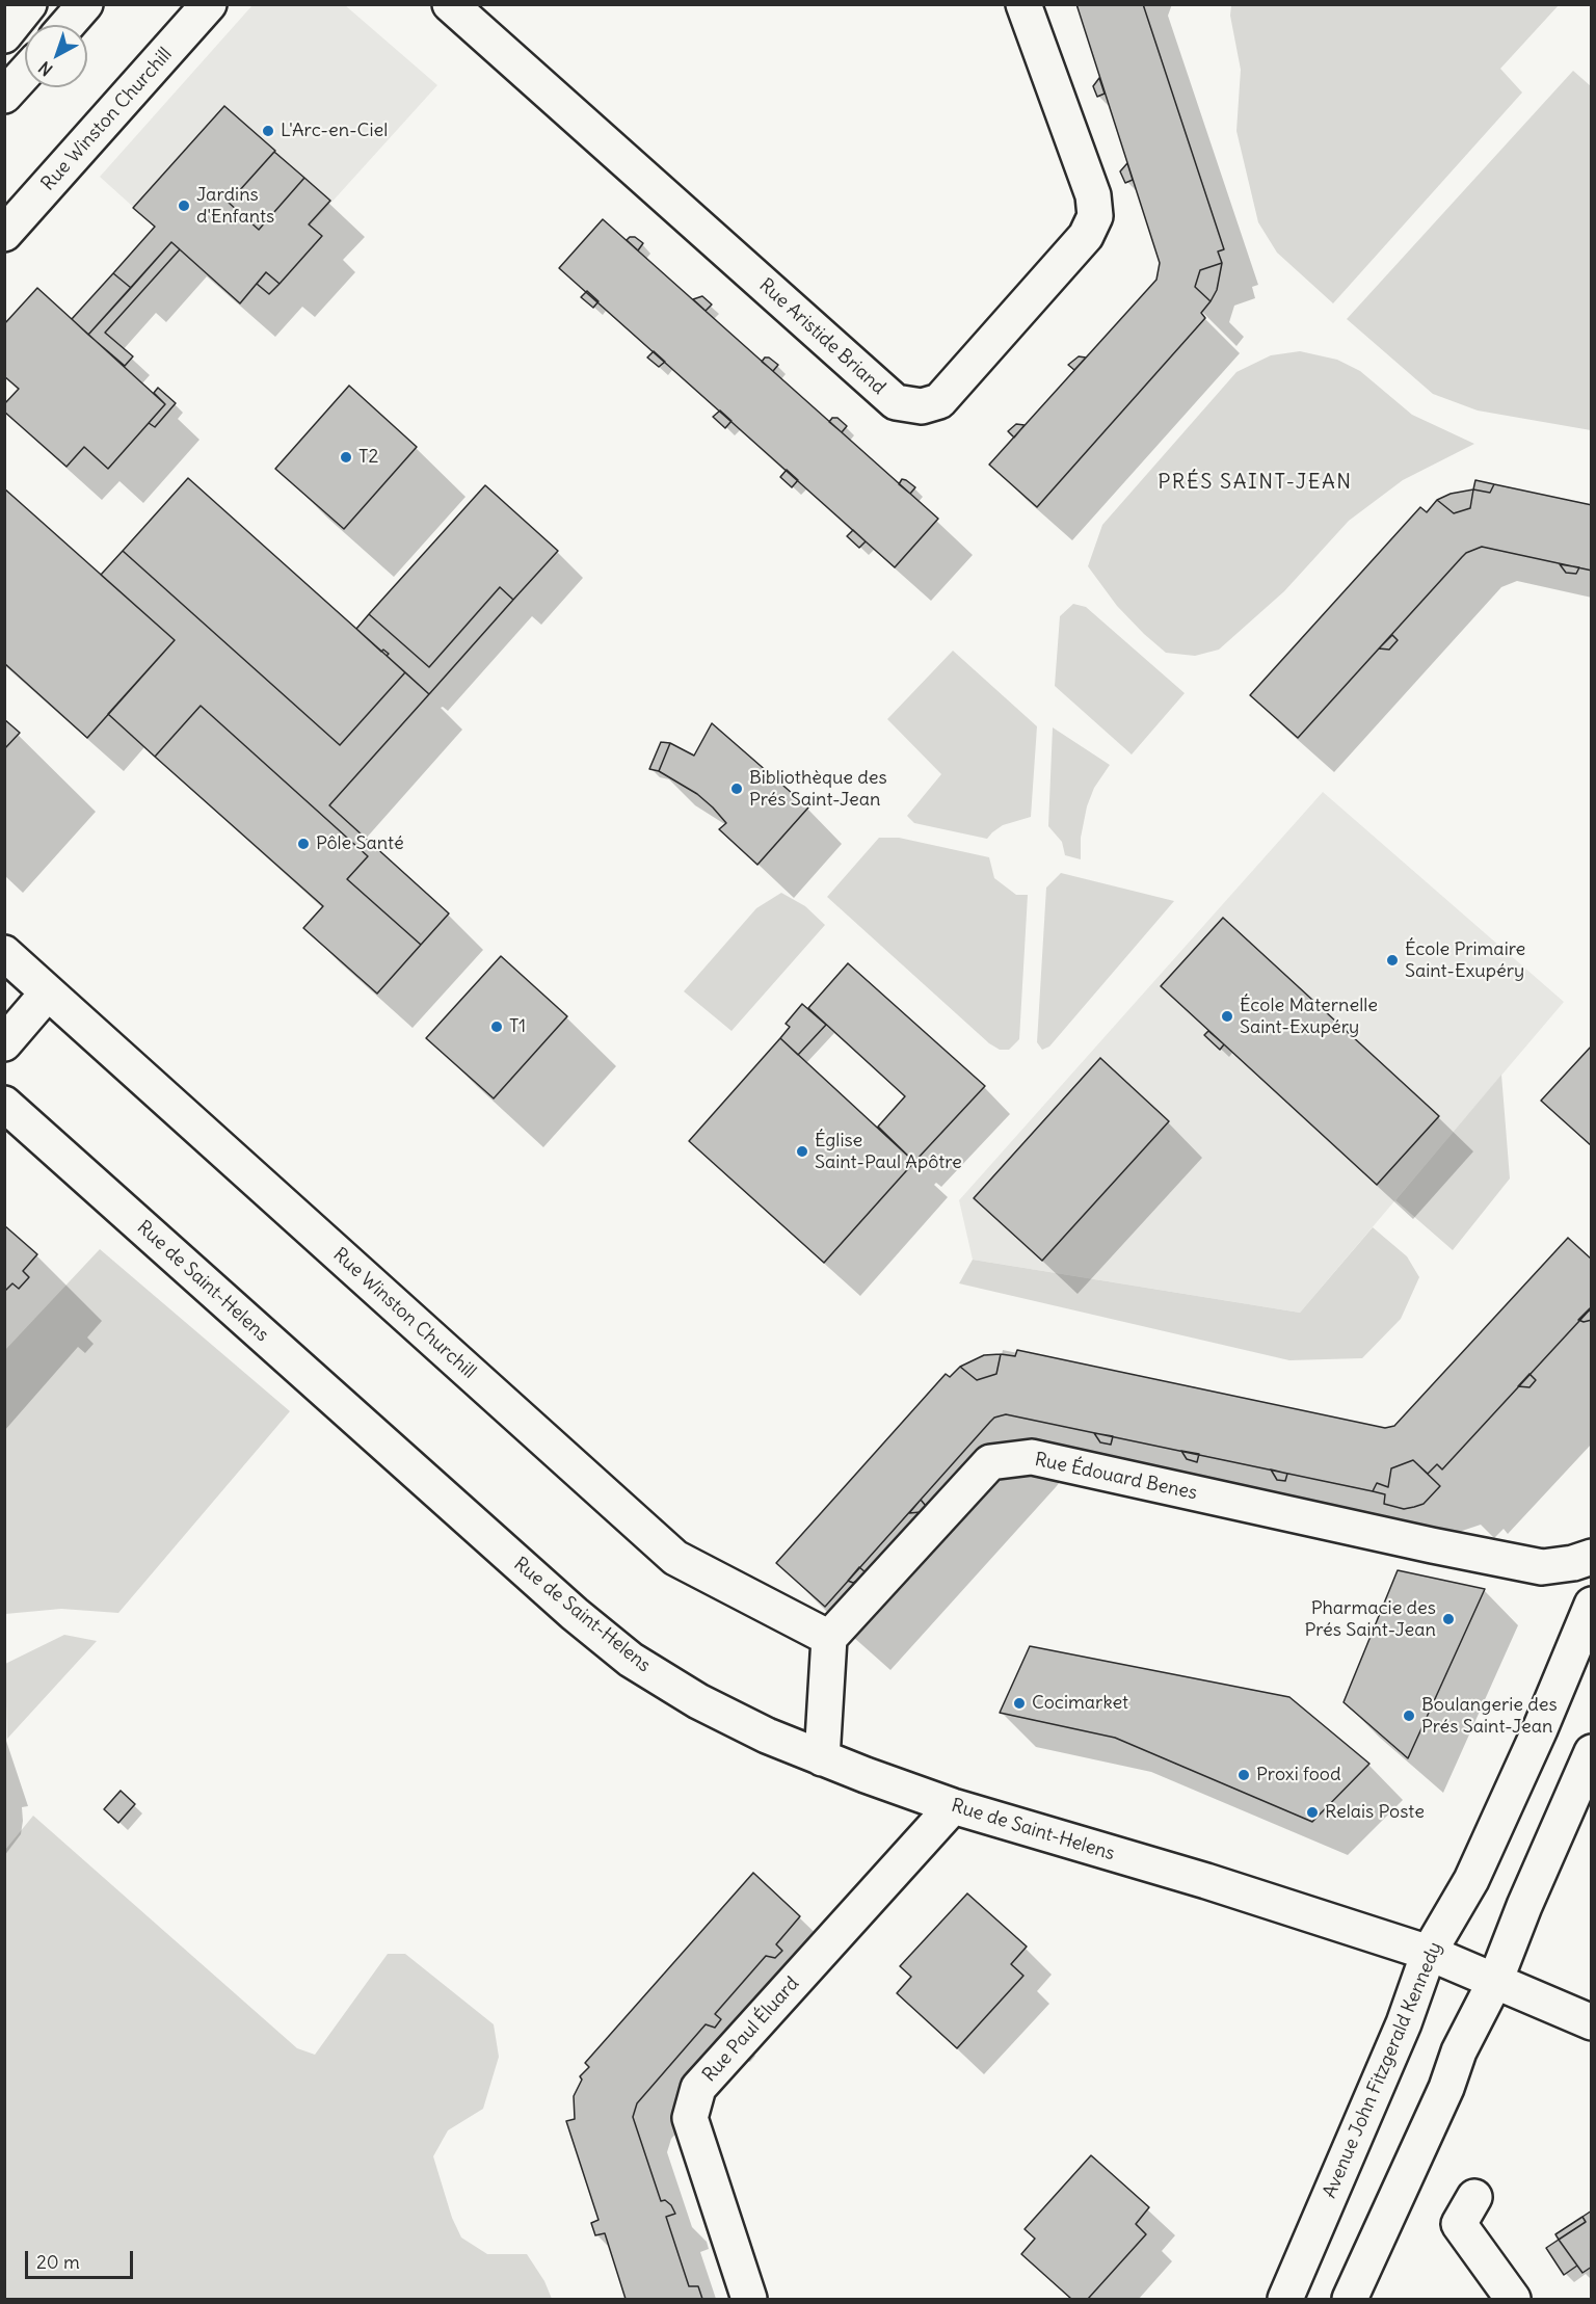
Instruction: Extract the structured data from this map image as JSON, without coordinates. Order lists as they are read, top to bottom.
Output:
{
  "streets": {
    "street": [
      "Rue Winston Churchill",
      "Rue Aristide Briand",
      "Rue de Saint-Helens",
      "Rue Édouard Benes",
      "Rue Paul Éluard",
      "Avenue John Fitzgerald Kennedy"
    ]
  },
  "crossings": [
    ["Rue Winston Churchill", "Rue Édouard Benes"],
    ["Rue de Saint-Helens", "Rue Paul Éluard"],
    ["Rue de Saint-Helens", "Avenue John Fitzgerald Kennedy"]
  ],
  "districts": ["PRÉS SAINT-JEAN"],
  "places": [
    "L'Arc-en-Ciel",
    "Jardins d'Enfants",
    "T2",
    "Bibliothèque des Prés Saint-Jean",
    "Pôle Santé",
    "École Primaire Saint-Exupéry",
    "École Maternelle Saint-Exupéry",
    "T1",
    "Église Saint-Paul Apôtre",
    "Pharmacie des Prés Saint-Jean",
    "Cocimarket",
    "Boulangerie des Prés Saint-Jean",
    "Proxi food",
    "Relais Poste"
  ],
  "scale_bar": "20 m",
  "north": "bottom left"
}
